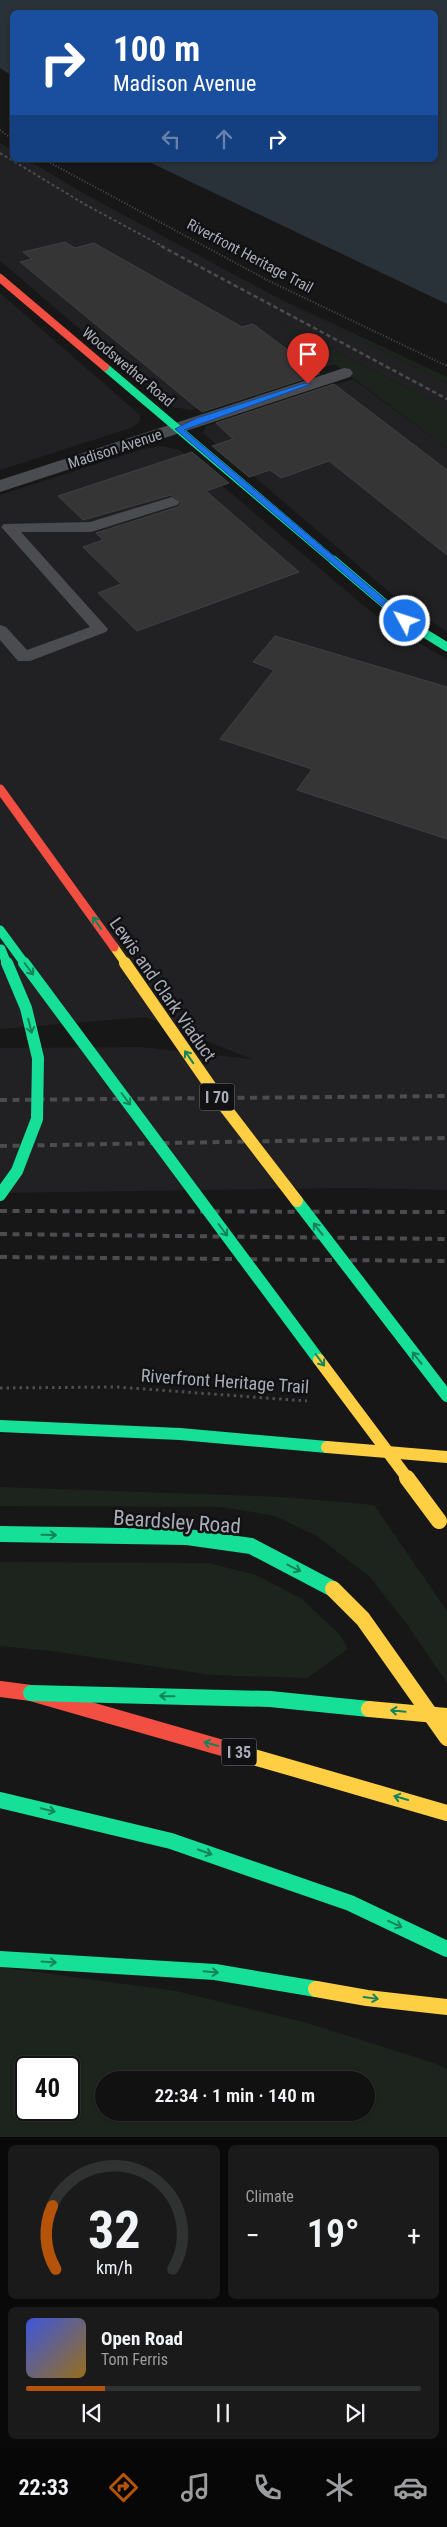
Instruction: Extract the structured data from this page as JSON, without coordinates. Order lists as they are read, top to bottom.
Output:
{
  "streets": {
    "main road": [
      "Woodswether Road",
      "Lewis and Clark Viaduct",
      "I 70",
      "Beardsley Road",
      "I 35"
    ],
    "street": ["Madison Avenue"],
    "path": ["Riverfront Heritage Trail"]
  },
  "crossings": [
    ["Woodswether Road", "Madison Avenue"]
  ],
  "page": {
    "turn": ["100 m", "Madison Avenue"],
    "limit": "40",
    "trip": "22:34 · 1 min · 140 m",
    "tile": "Climate",
    "heat": ["−", "19°", "+"],
    "song": ["Open Road", "Tom Ferris"],
    "tabs": "22:33",
    "gauge": ["32", "km/h"]
  }
}
